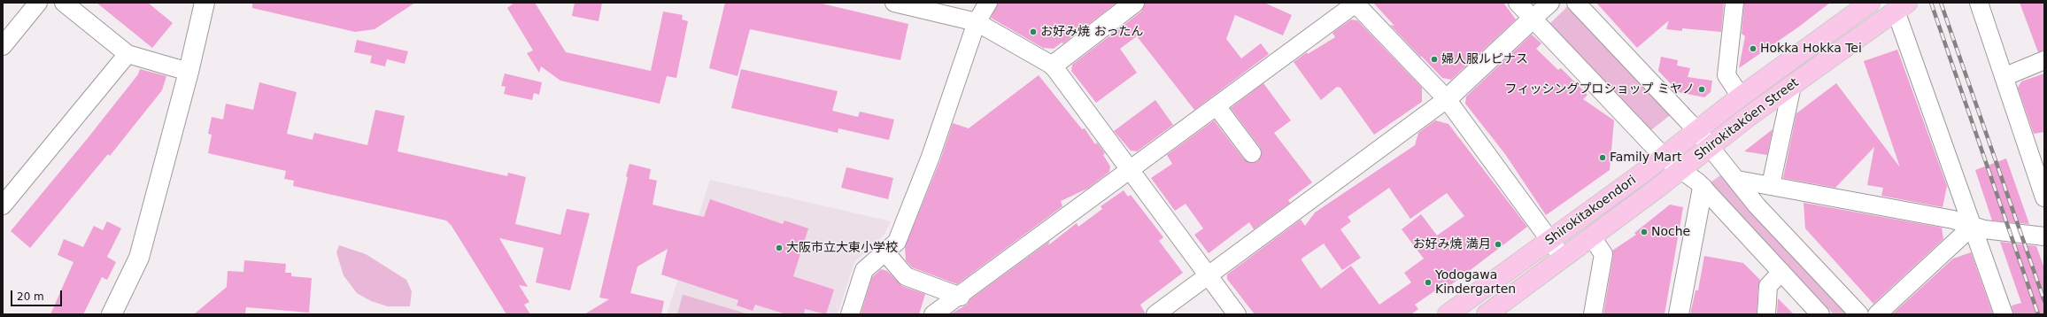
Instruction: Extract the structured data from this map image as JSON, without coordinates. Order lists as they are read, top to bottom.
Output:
{
  "streets": {
    "main road": ["Shirokitakōen Street", "Shirokitakoendori"]
  },
  "places": [
    "お好み焼 おったん",
    "Hokka Hokka Tei",
    "婦人服ルピナス",
    "フィッシングプロショップ ミヤノ",
    "Family Mart",
    "Noche",
    "お好み焼 満月",
    "大阪市立大東小学校",
    "Yodogawa Kindergarten"
  ],
  "scale_bar": "20 m"
}
